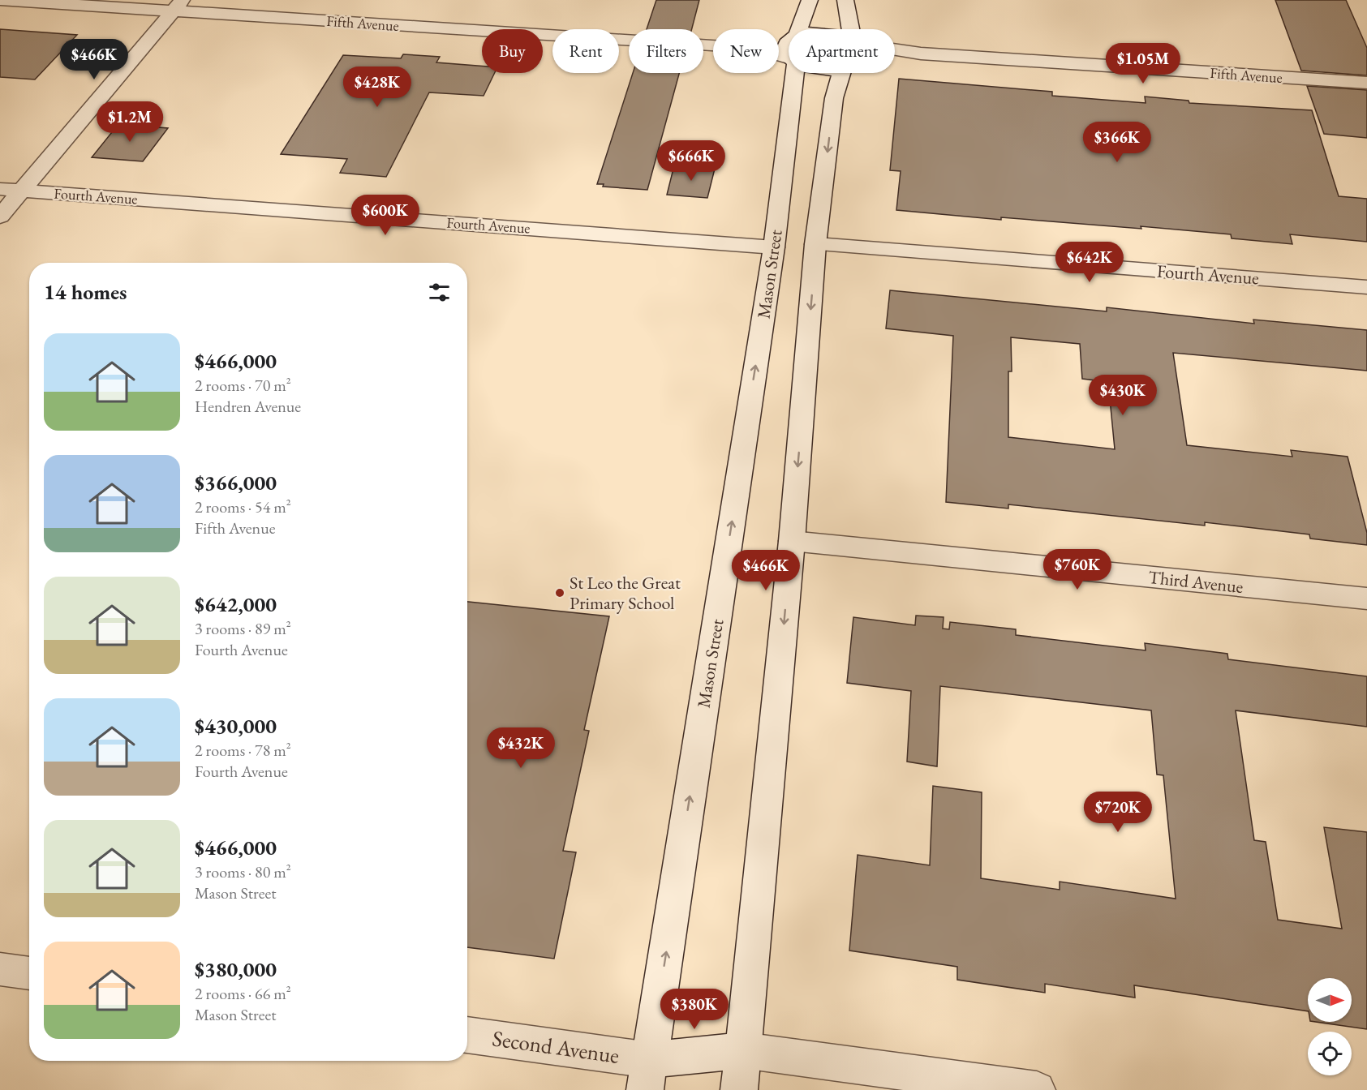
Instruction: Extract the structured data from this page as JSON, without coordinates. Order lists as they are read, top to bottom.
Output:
{
  "streets": {
    "street": [
      "Fifth Avenue",
      "Fourth Avenue",
      "Mason Street",
      "Third Avenue",
      "Second Avenue"
    ]
  },
  "crossings": [
    ["Fourth Avenue", "Mason Street"],
    ["Mason Street", "Second Avenue"]
  ],
  "places": ["St Leo the Great Primary School"],
  "north": "right",
  "page": {
    "chip": [
      "Buy",
      "Rent",
      "Filters",
      "New",
      "Apartment"
    ],
    "price": [
      "$466K",
      "$1.05M",
      "$428K",
      "$1.2M",
      "$366K",
      "$666K",
      "$600K",
      "$642K",
      "$430K",
      "$760K",
      "$466K",
      "$432K",
      "$720K",
      "$380K"
    ],
    "heading": "14 homes",
    "list": [
      {
        "name": "$466,000",
        "note": "2 rooms · 70 m² · Hendren Avenue"
      },
      {
        "name": "$366,000",
        "note": "2 rooms · 54 m² · Fifth Avenue"
      },
      {
        "name": "$642,000",
        "note": "3 rooms · 89 m² · Fourth Avenue"
      },
      {
        "name": "$430,000",
        "note": "2 rooms · 78 m² · Fourth Avenue"
      },
      {
        "name": "$466,000",
        "note": "3 rooms · 80 m² · Mason Street"
      },
      {
        "name": "$380,000",
        "note": "2 rooms · 66 m² · Mason Street"
      }
    ]
  }
}
